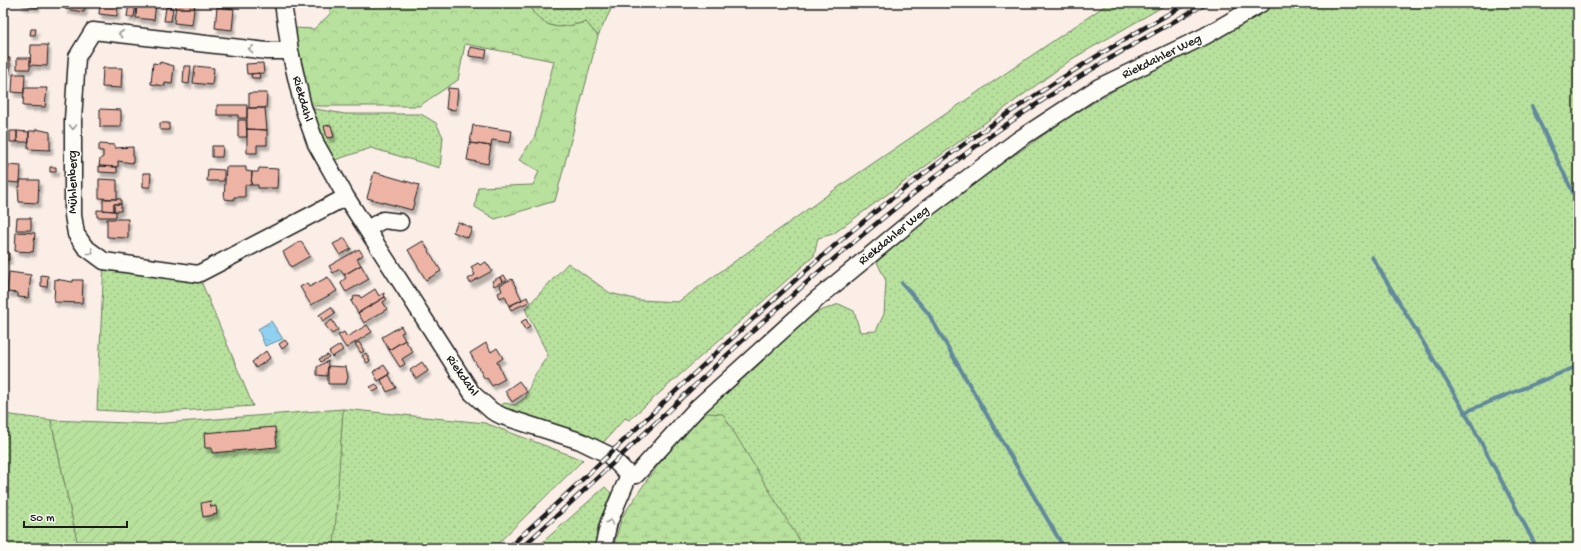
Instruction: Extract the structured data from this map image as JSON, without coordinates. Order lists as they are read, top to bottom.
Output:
{
  "streets": {
    "street": ["Riekdahler Weg", "Riekdahl", "Mühlenberg"]
  },
  "crossings": [
    ["Riekdahler Weg", "Riekdahl"],
    ["Riekdahl", "Mühlenberg"]
  ],
  "scale_bar": "50 m"
}
